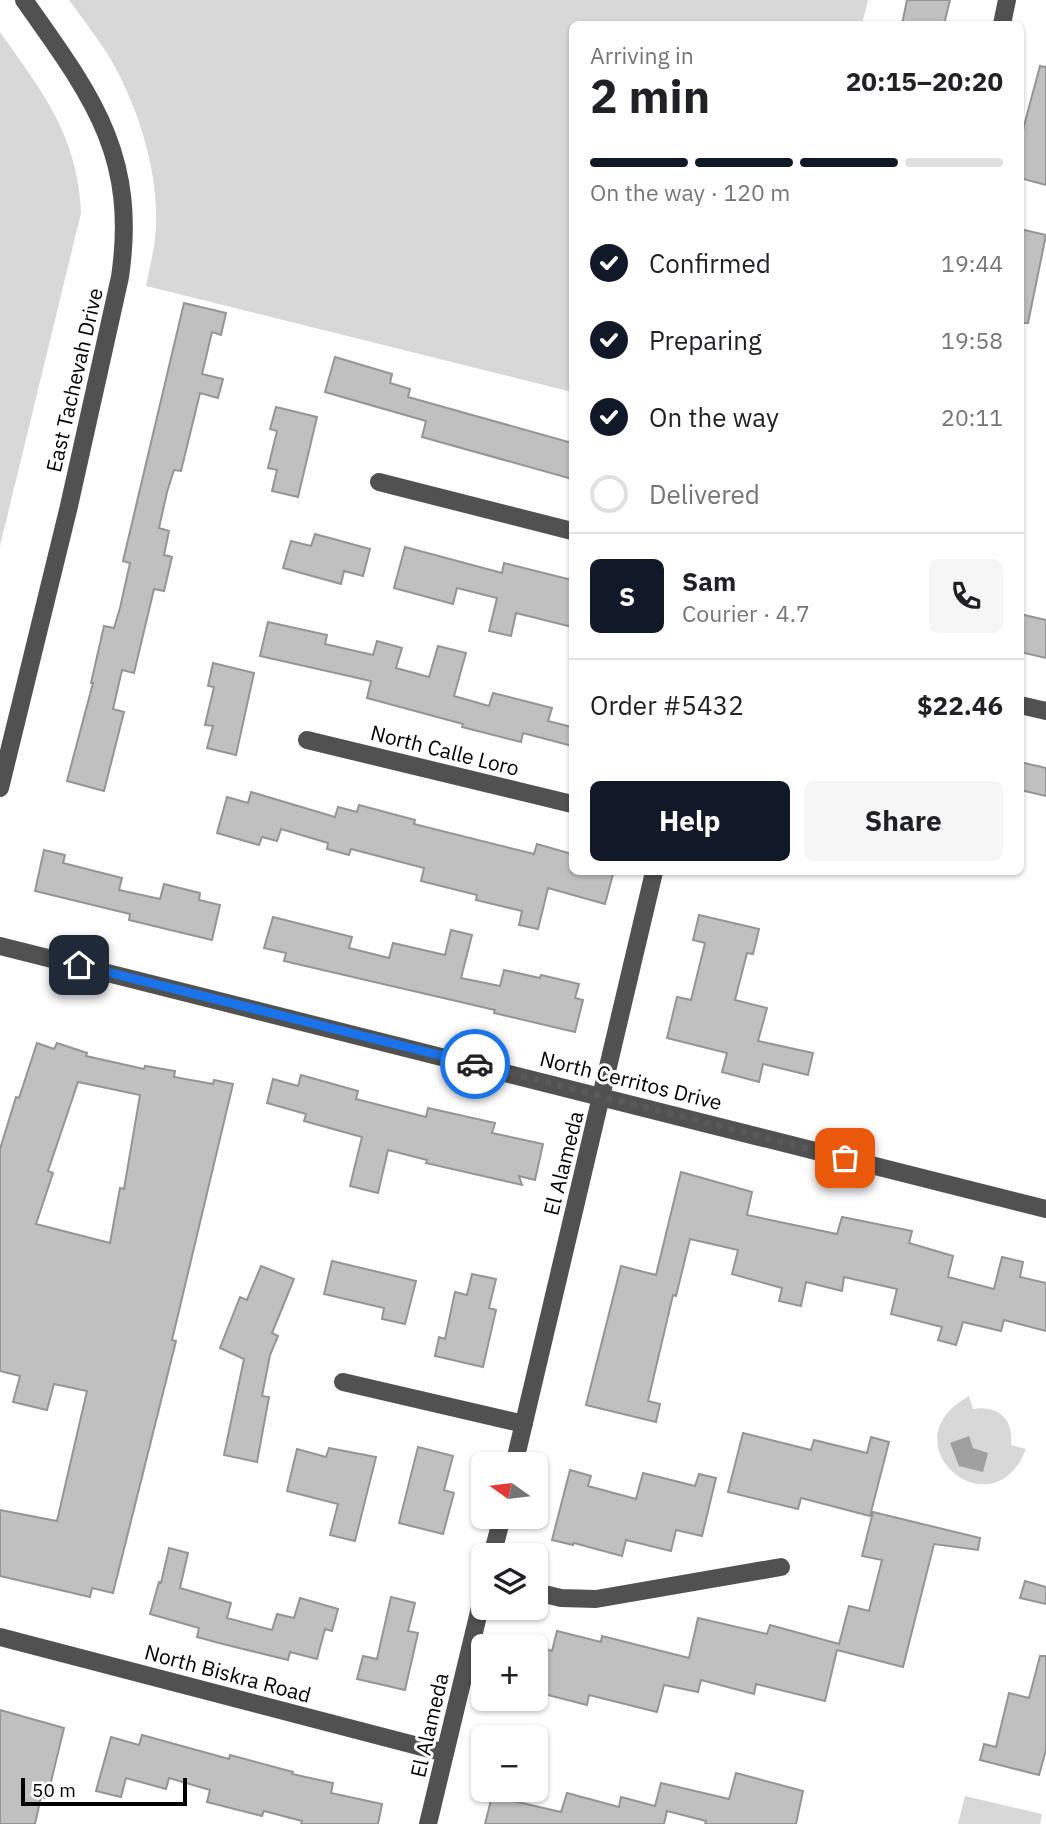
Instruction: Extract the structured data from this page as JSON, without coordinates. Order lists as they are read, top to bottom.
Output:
{
  "streets": {
    "street": [
      "East Tachevah Drive",
      "North Calle Loro",
      "North Cerritos Drive",
      "El Alameda",
      "North Biskra Road"
    ]
  },
  "crossings": [
    ["North Cerritos Drive", "El Alameda"],
    ["El Alameda", "North Biskra Road"]
  ],
  "scale_bar": "50 m",
  "north": "left",
  "page": {
    "heading": ["2 min", "Arriving in", "20:15–20:20"],
    "panel": [
      "Sam",
      "Courier · 4.7",
      "Order #5432",
      "$22.46"
    ],
    "bar": "On the way · 120 m",
    "list": [
      ["Confirmed", "19:44"],
      ["Preparing", "19:58"],
      ["On the way", "20:11"],
      "Delivered"
    ],
    "round": "S",
    "buttons": ["Help", "Share"],
    "map_buttons": ["+", "−"],
    "scale": "50 m"
  }
}
